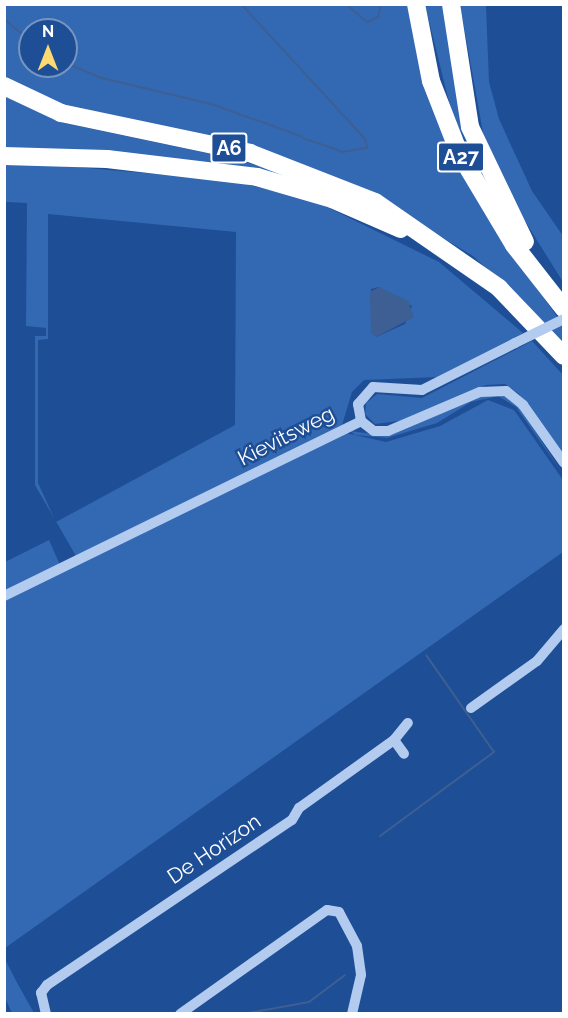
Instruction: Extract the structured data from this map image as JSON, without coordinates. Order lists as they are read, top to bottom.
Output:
{
  "streets": {
    "highway": ["A6", "A27"],
    "street": ["Kievitsweg", "De Horizon"]
  },
  "north": "top"
}
